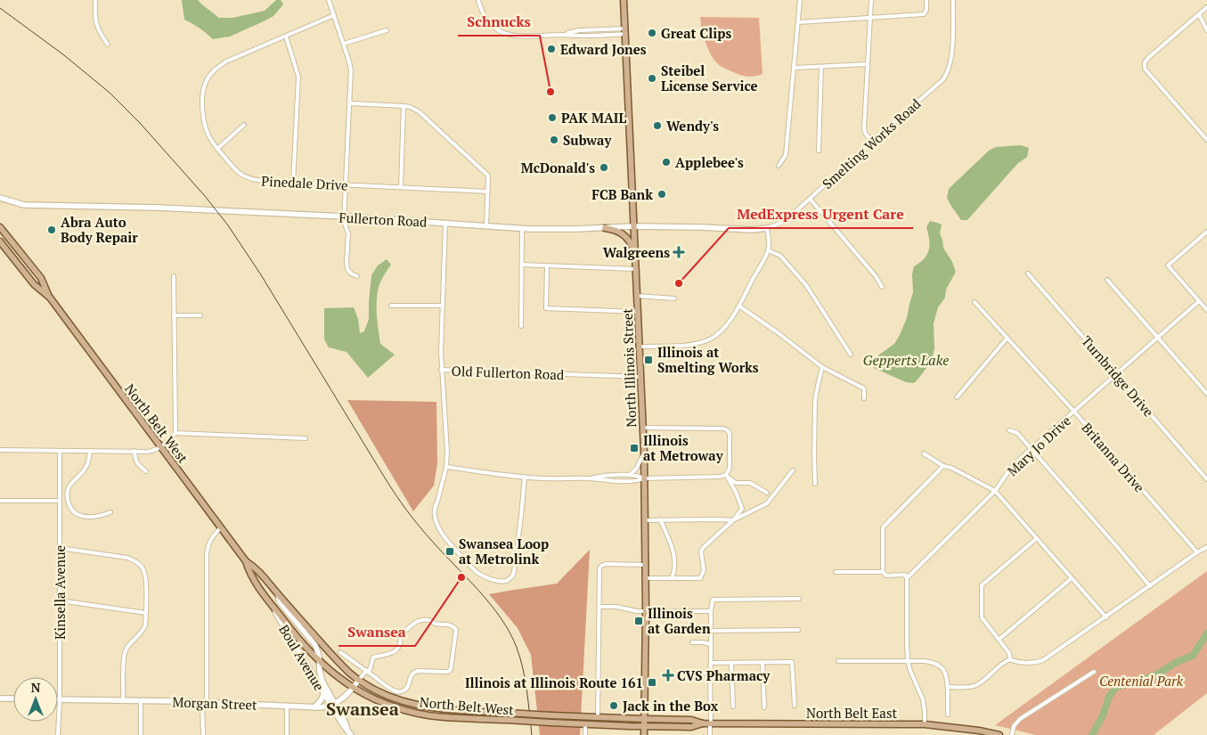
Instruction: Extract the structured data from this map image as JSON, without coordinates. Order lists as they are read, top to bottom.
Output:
{
  "streets": {
    "main road": ["North Illinois Street", "North Belt West", "North Belt East"],
    "street": [
      "Smelting Works Road",
      "Pinedale Drive",
      "Fullerton Road",
      "Old Fullerton Road",
      "Turnbridge Drive",
      "Mary Jo Drive",
      "Britanna Drive",
      "Kinsella Avenue",
      "Boul Avenue",
      "Morgan Street"
    ]
  },
  "crossings": [
    ["Smelting Works Road", "Fullerton Road"],
    ["Fullerton Road", "North Illinois Street"],
    ["Fullerton Road", "Old Fullerton Road"],
    ["North Illinois Street", "Old Fullerton Road"],
    ["North Illinois Street", "North Belt West"],
    ["North Illinois Street", "North Belt East"],
    ["Turnbridge Drive", "Mary Jo Drive"],
    ["North Belt West", "Boul Avenue"],
    ["North Belt West", "North Belt East"],
    ["Mary Jo Drive", "Britanna Drive"],
    ["Kinsella Avenue", "Morgan Street"],
    ["Boul Avenue", "Morgan Street"]
  ],
  "districts": ["Swansea"],
  "water": ["Gepperts Lake"],
  "parks": ["Centenial Park"],
  "places": {
    "other": [
      "Great Clips",
      "Edward Jones",
      "Steibel License Service",
      "Schnucks",
      "PAK MAIL",
      "Wendy's",
      "Subway",
      "Applebee's",
      "McDonald's",
      "FCB Bank",
      "Abra Auto Body Repair",
      "MedExpress Urgent Care",
      "Swansea",
      "Jack in the Box"
    ],
    "health": ["Walgreens", "CVS Pharmacy"],
    "transit": [
      "Illinois at Smelting Works",
      "Illinois at Metroway",
      "Swansea Loop at Metrolink",
      "Illinois at Garden",
      "Illinois at Illinois Route 161"
    ]
  },
  "north": "top"
}
